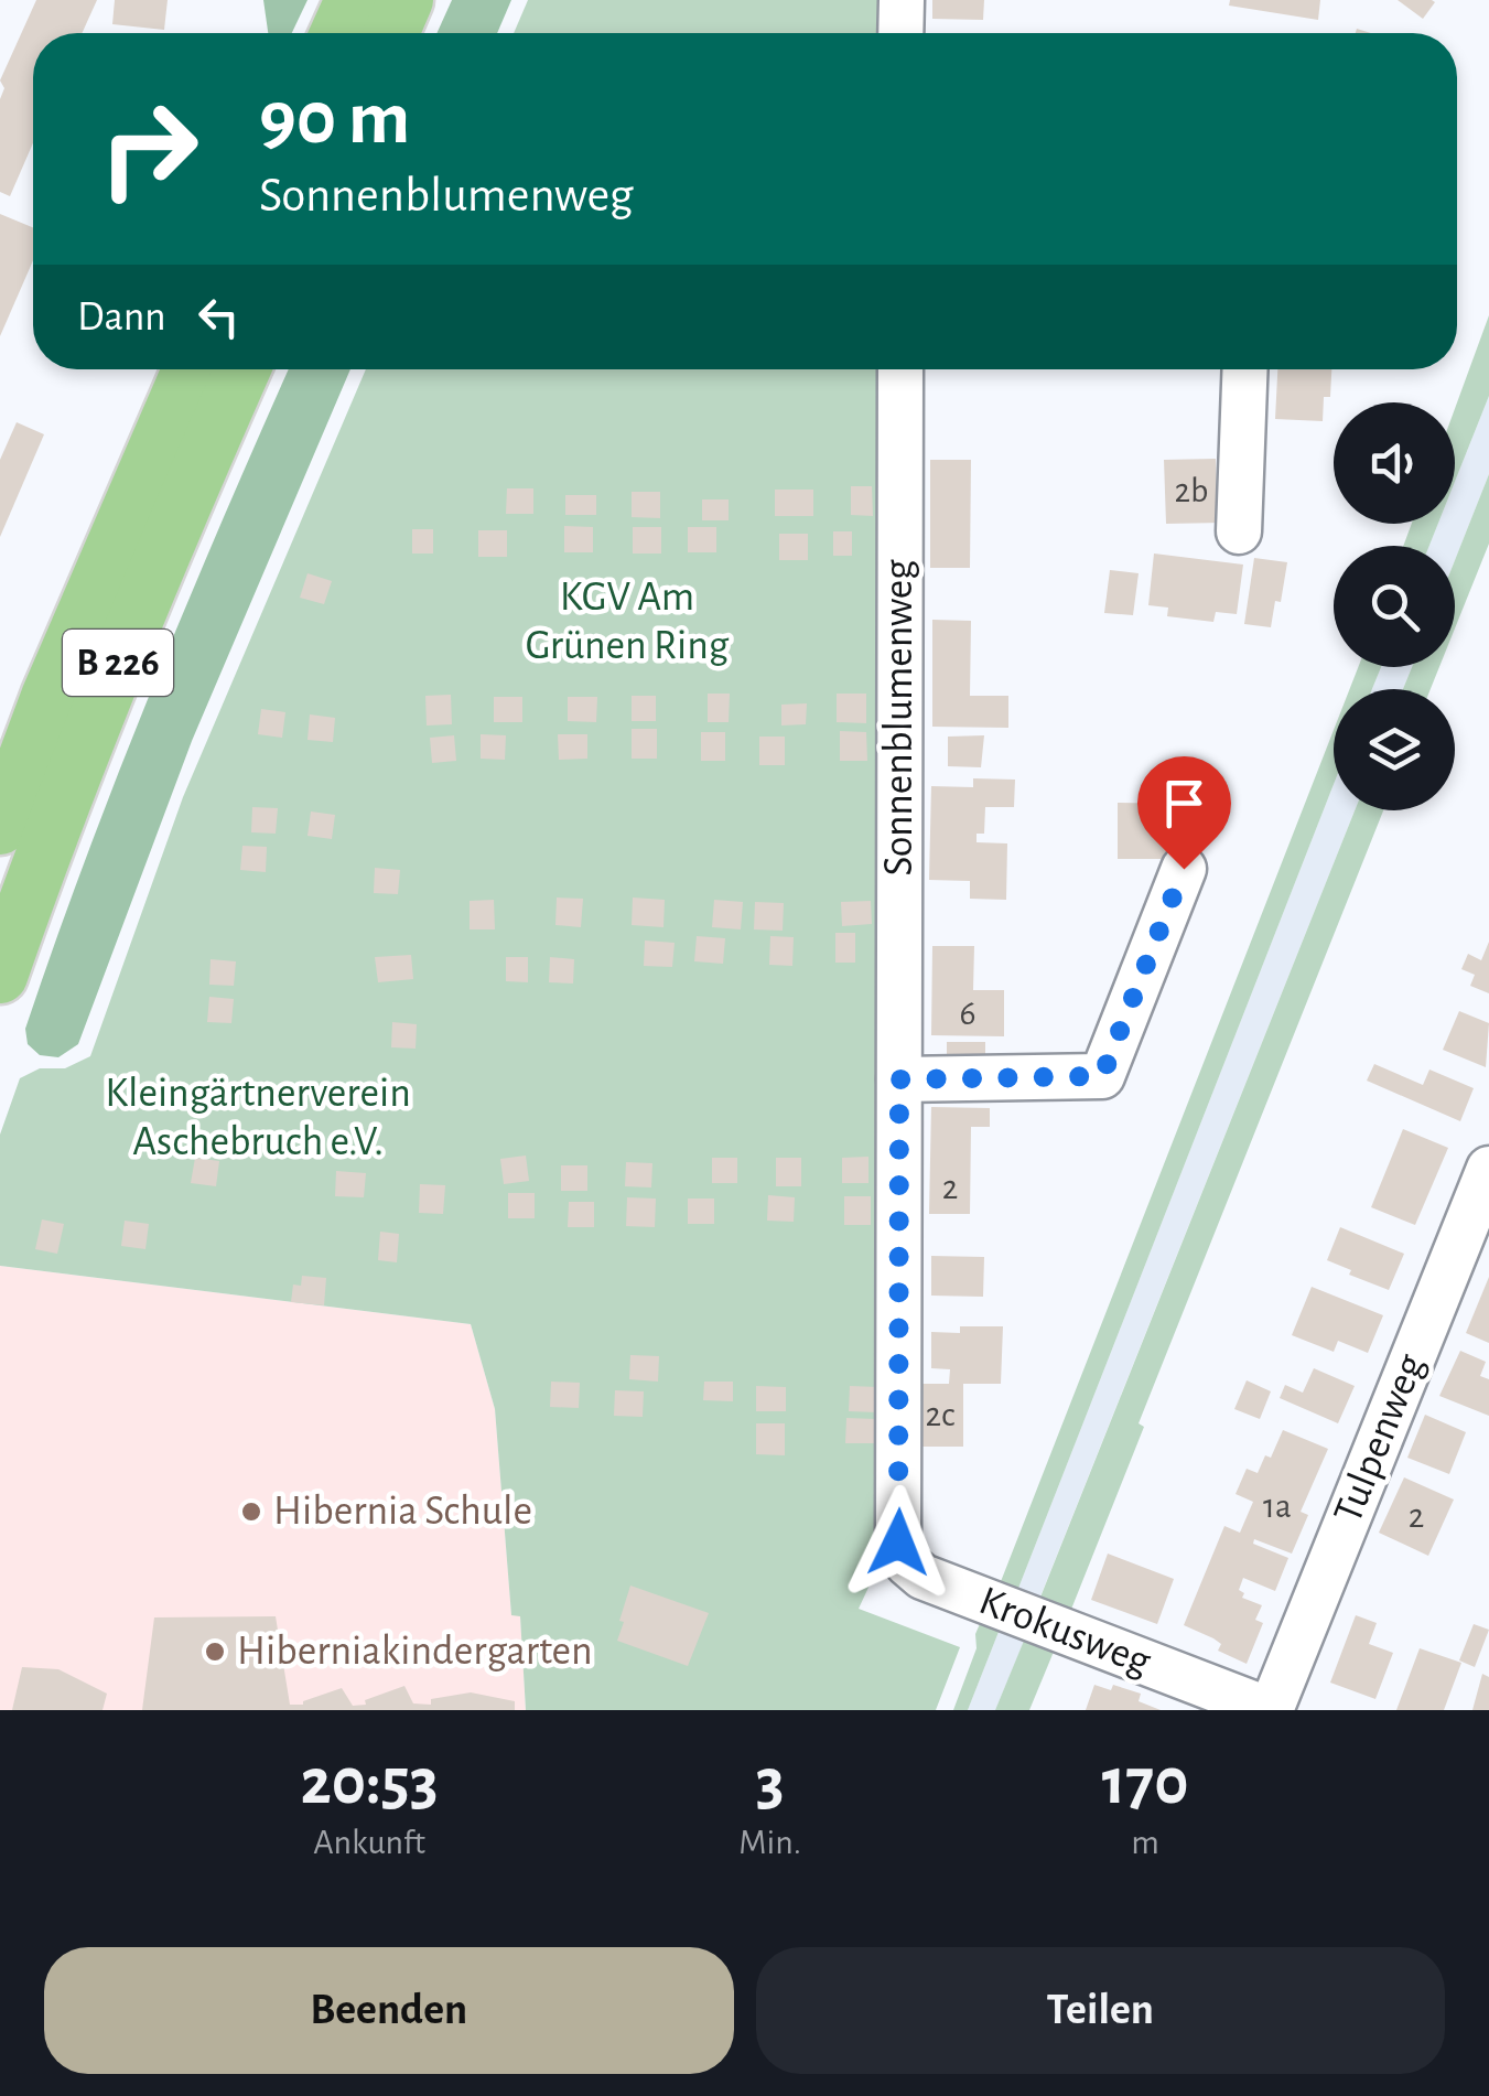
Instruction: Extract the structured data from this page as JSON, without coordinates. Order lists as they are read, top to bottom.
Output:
{
  "streets": {
    "main road": ["B 226"],
    "street": ["Sonnenblumenweg", "Tulpenweg", "Krokusweg"]
  },
  "crossings": [
    ["Sonnenblumenweg", "Krokusweg"],
    ["Tulpenweg", "Krokusweg"]
  ],
  "parks": ["KGV Am Grünen Ring", "Kleingärtnerverein Aschebruch e.V."],
  "places": ["Hibernia Schule", "Hiberniakindergarten"],
  "house_numbers": [
    "2b",
    "6",
    "2",
    "2c",
    "1a",
    "2"
  ],
  "page": {
    "turn": ["90 m", "Sonnenblumenweg"],
    "then": "Dann",
    "eta": [
      "20:53",
      "Ankunft",
      "3",
      "Min.",
      "170",
      "m"
    ],
    "buttons": ["Beenden", "Teilen"]
  }
}
